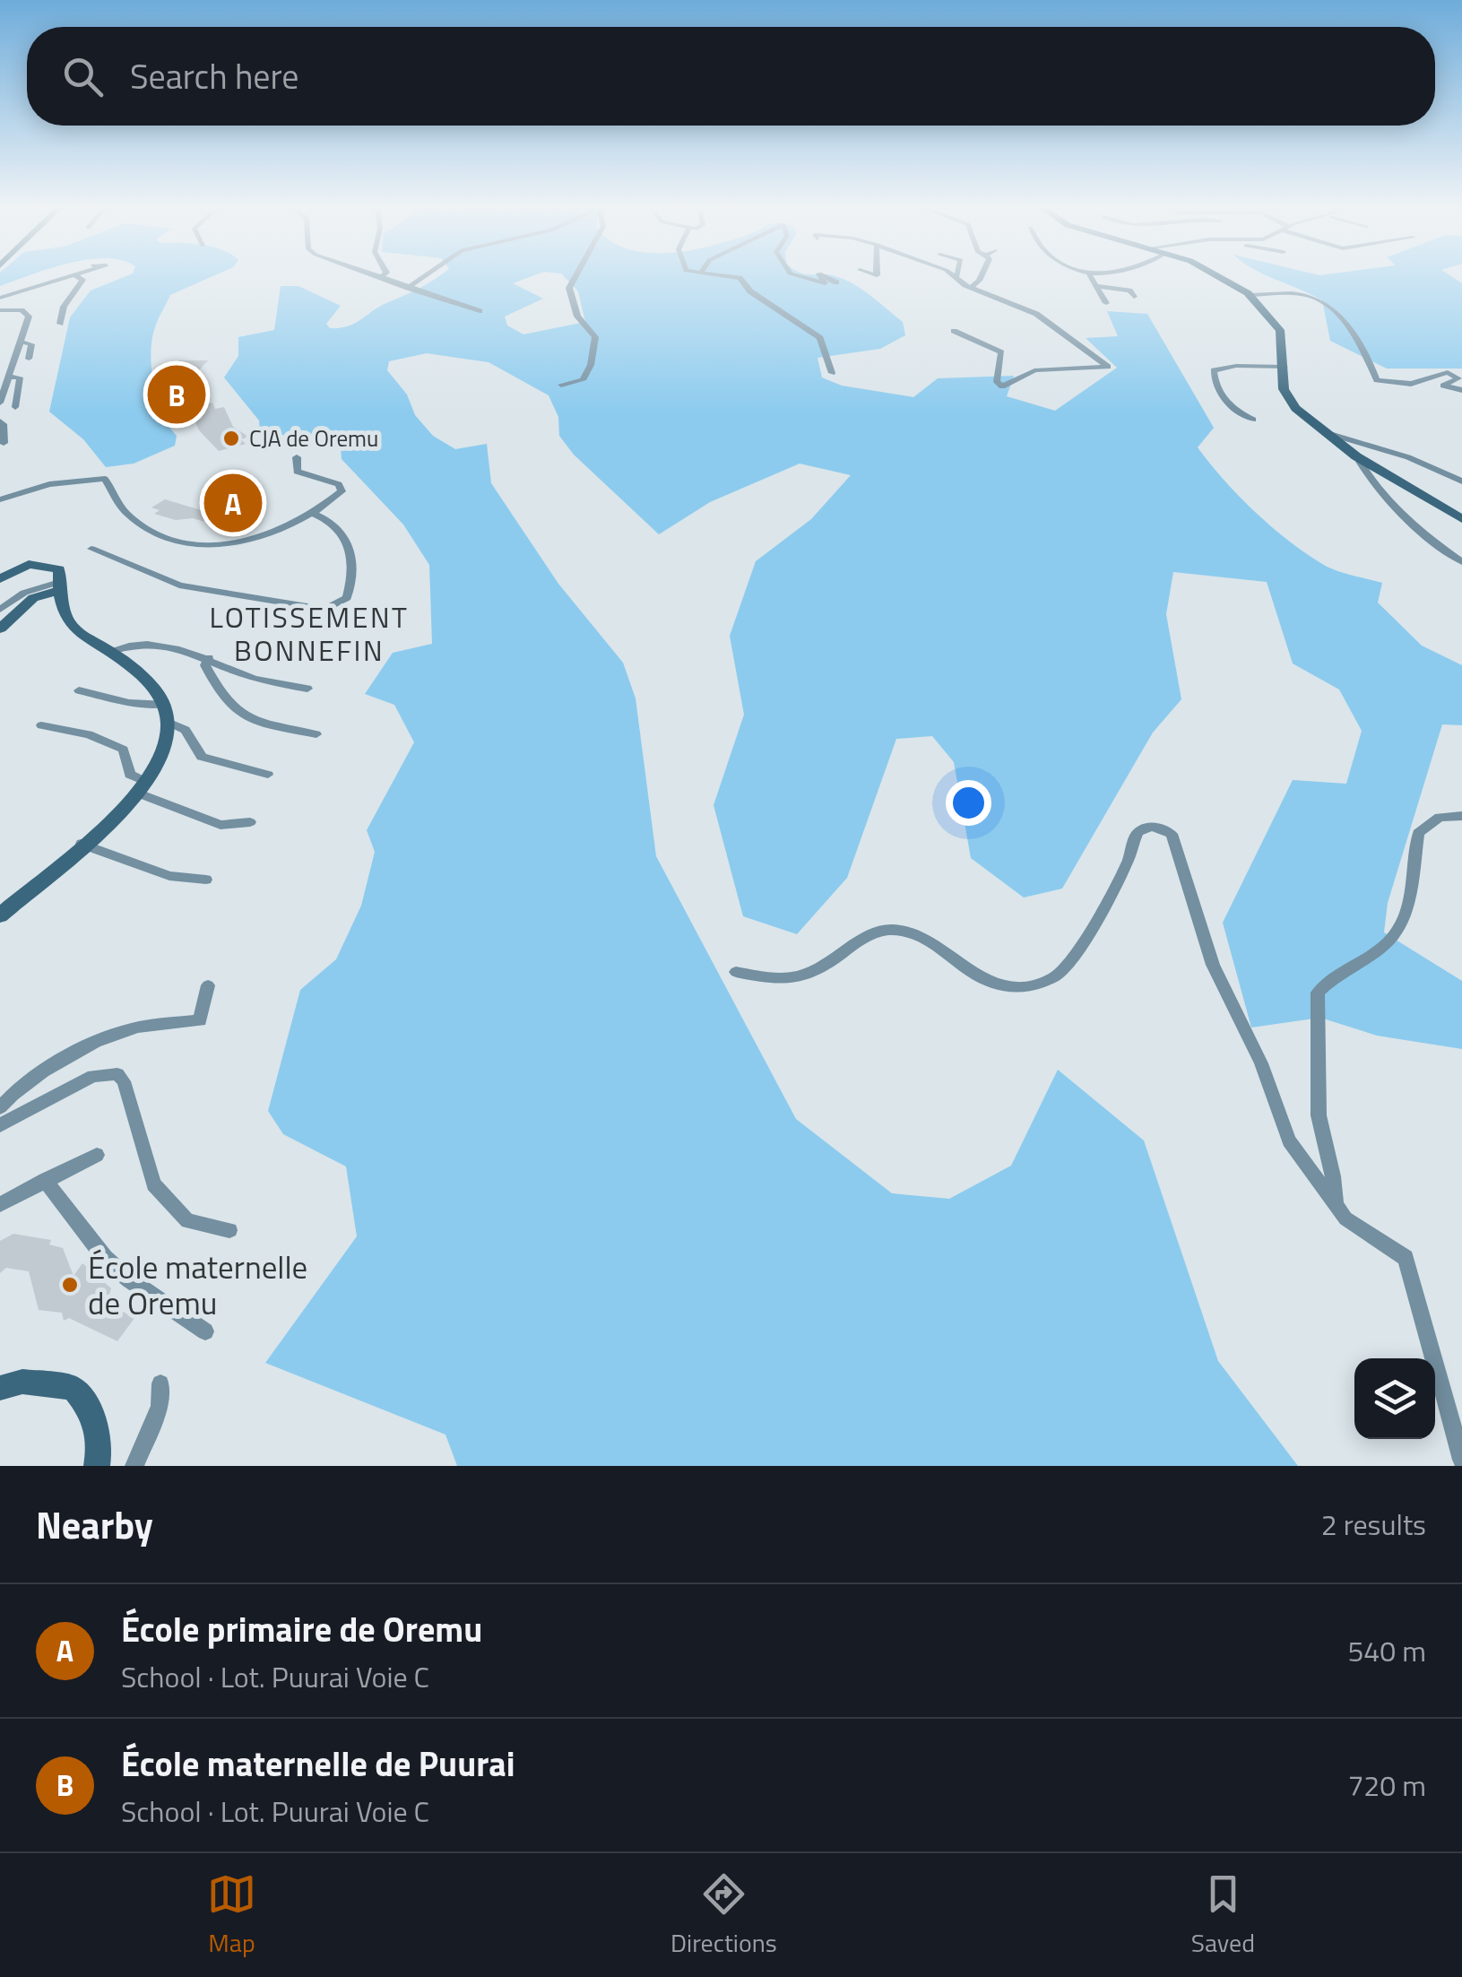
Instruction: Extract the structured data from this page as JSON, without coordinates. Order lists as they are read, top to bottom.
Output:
{
  "districts": ["LOTISSEMENT BONNEFIN"],
  "places": ["CJA de Oremu", "École maternelle de Oremu"],
  "page": {
    "search": "Search here",
    "pins": ["B", "A"],
    "heading": ["Nearby", "2 results"],
    "list": [
      {
        "mark": "A",
        "name": "École primaire de Oremu",
        "note": "School · Lot. Puurai Voie C",
        "value": "540 m"
      },
      {
        "mark": "B",
        "name": "École maternelle de Puurai",
        "note": "School · Lot. Puurai Voie C",
        "value": "720 m"
      }
    ],
    "nav": ["Map", "Directions", "Saved"]
  }
}
